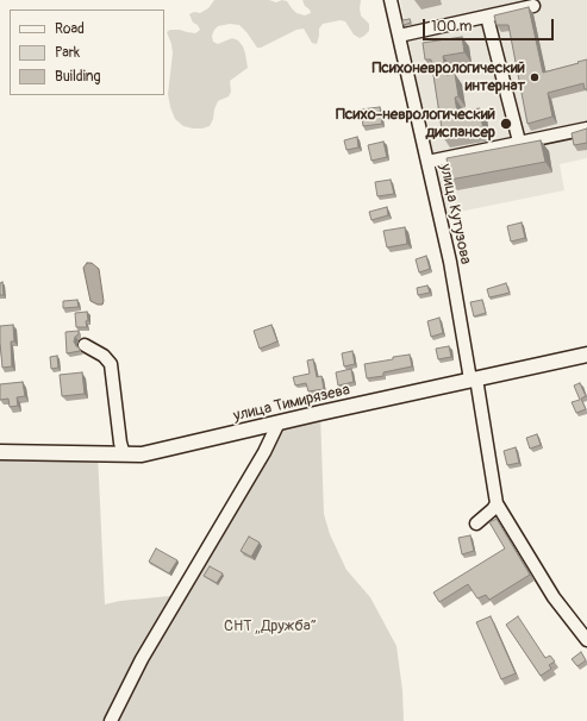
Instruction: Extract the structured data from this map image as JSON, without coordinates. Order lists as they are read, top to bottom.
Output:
{
  "streets": {
    "main road": ["улица Тимирязева"],
    "street": ["улица Кутузова"]
  },
  "crossings": [
    ["улица Кутузова", "улица Тимирязева"]
  ],
  "parks": ["СНТ „Дружба“"],
  "places": ["Психоневрологический интернат", "Психо-неврологический диспансер"],
  "legend": ["Road", "Park", "Building"],
  "scale_bar": "100 m"
}
